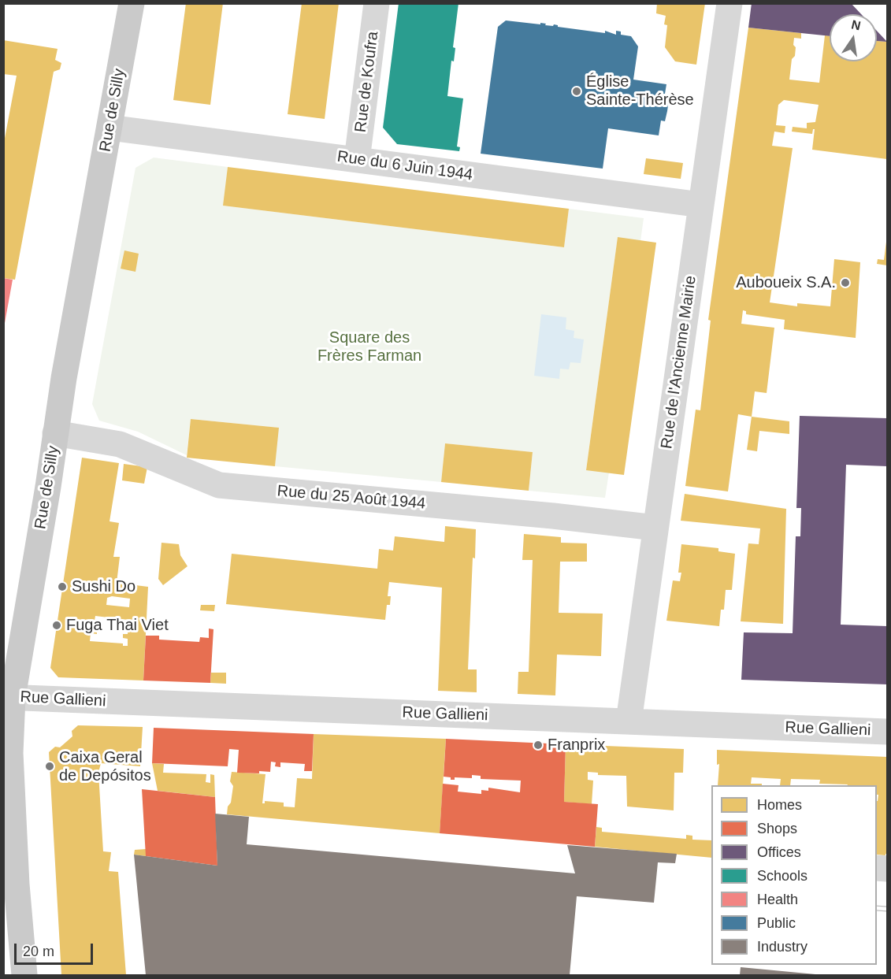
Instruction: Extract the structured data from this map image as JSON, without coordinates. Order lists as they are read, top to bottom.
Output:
{
  "streets": {
    "main road": ["Rue de Silly"],
    "street": [
      "Rue de Koufra",
      "Rue du 6 Juin 1944",
      "Rue de l'Ancienne Mairie",
      "Rue du 25 Août 1944",
      "Rue Gallieni"
    ]
  },
  "crossings": [
    ["Rue de Koufra", "Rue du 6 Juin 1944"],
    ["Rue de Silly", "Rue du 6 Juin 1944"],
    ["Rue de Silly", "Rue du 25 Août 1944"],
    ["Rue de Silly", "Rue Gallieni"],
    ["Rue du 6 Juin 1944", "Rue de l'Ancienne Mairie"],
    ["Rue de l'Ancienne Mairie", "Rue du 25 Août 1944"],
    ["Rue de l'Ancienne Mairie", "Rue Gallieni"]
  ],
  "parks": ["Square des Frères Farman"],
  "places": [
    "Église Sainte-Thérèse",
    "Auboueix S.A.",
    "Sushi Do",
    "Fuga Thai Viet",
    "Franprix",
    "Caixa Geral de Depósitos"
  ],
  "legend": [
    "Homes",
    "Shops",
    "Offices",
    "Schools",
    "Health",
    "Public",
    "Industry"
  ],
  "scale_bar": "20 m",
  "north": "top"
}
